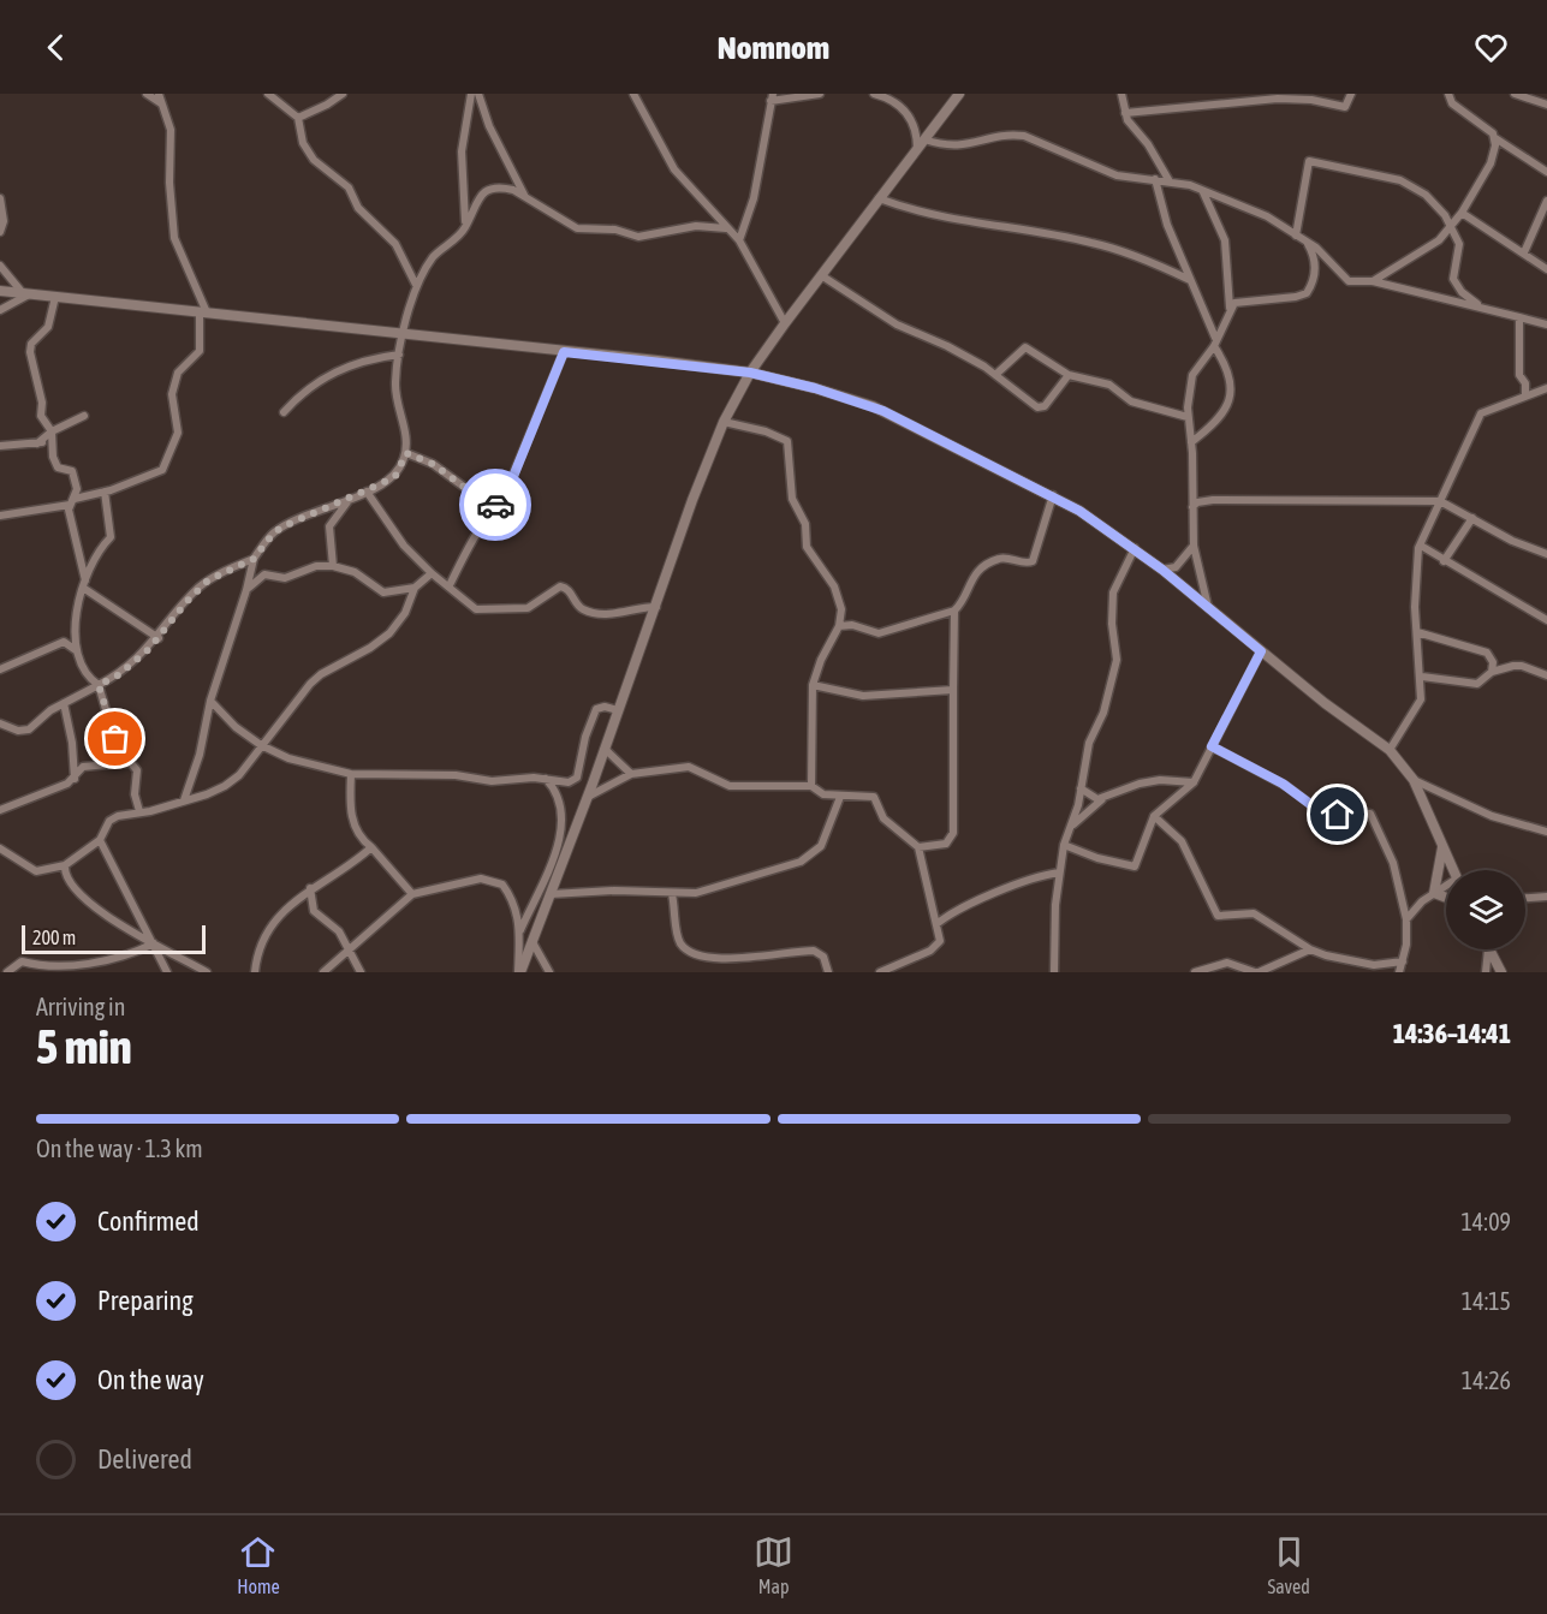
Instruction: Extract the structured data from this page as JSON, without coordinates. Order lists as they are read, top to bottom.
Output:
{
  "scale_bar": "200 m",
  "page": {
    "header": "Nomnom",
    "scale": "200 m",
    "heading": ["5 min", "Arriving in", "14:36–14:41"],
    "bar": "On the way · 1.3 km",
    "list": [
      ["Confirmed", "14:09"],
      ["Preparing", "14:15"],
      ["On the way", "14:26"],
      "Delivered"
    ],
    "tabs": ["Home", "Map", "Saved"]
  }
}
